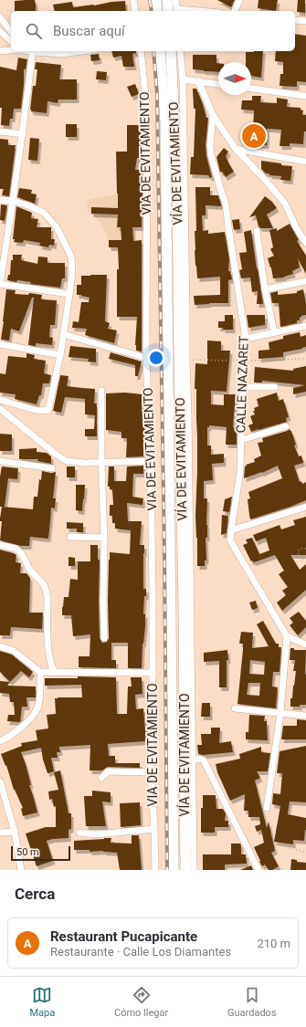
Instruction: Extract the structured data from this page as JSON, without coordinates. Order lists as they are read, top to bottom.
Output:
{
  "streets": {
    "highway": ["VÍA DE EVITAMIENTO"],
    "street": ["VIA DE EVITAMIENTO", "CALLE NAZARET"]
  },
  "scale_bar": "50 m",
  "north": "right",
  "page": {
    "search": "Buscar aquí",
    "pins": "A",
    "scale": "50 m",
    "heading": "Cerca",
    "list": [
      {
        "mark": "A",
        "name": "Restaurant Pucapicante",
        "note": "Restaurante · Calle Los Diamantes",
        "value": "210 m"
      }
    ],
    "nav": ["Mapa", "Cómo llegar", "Guardados"]
  }
}
